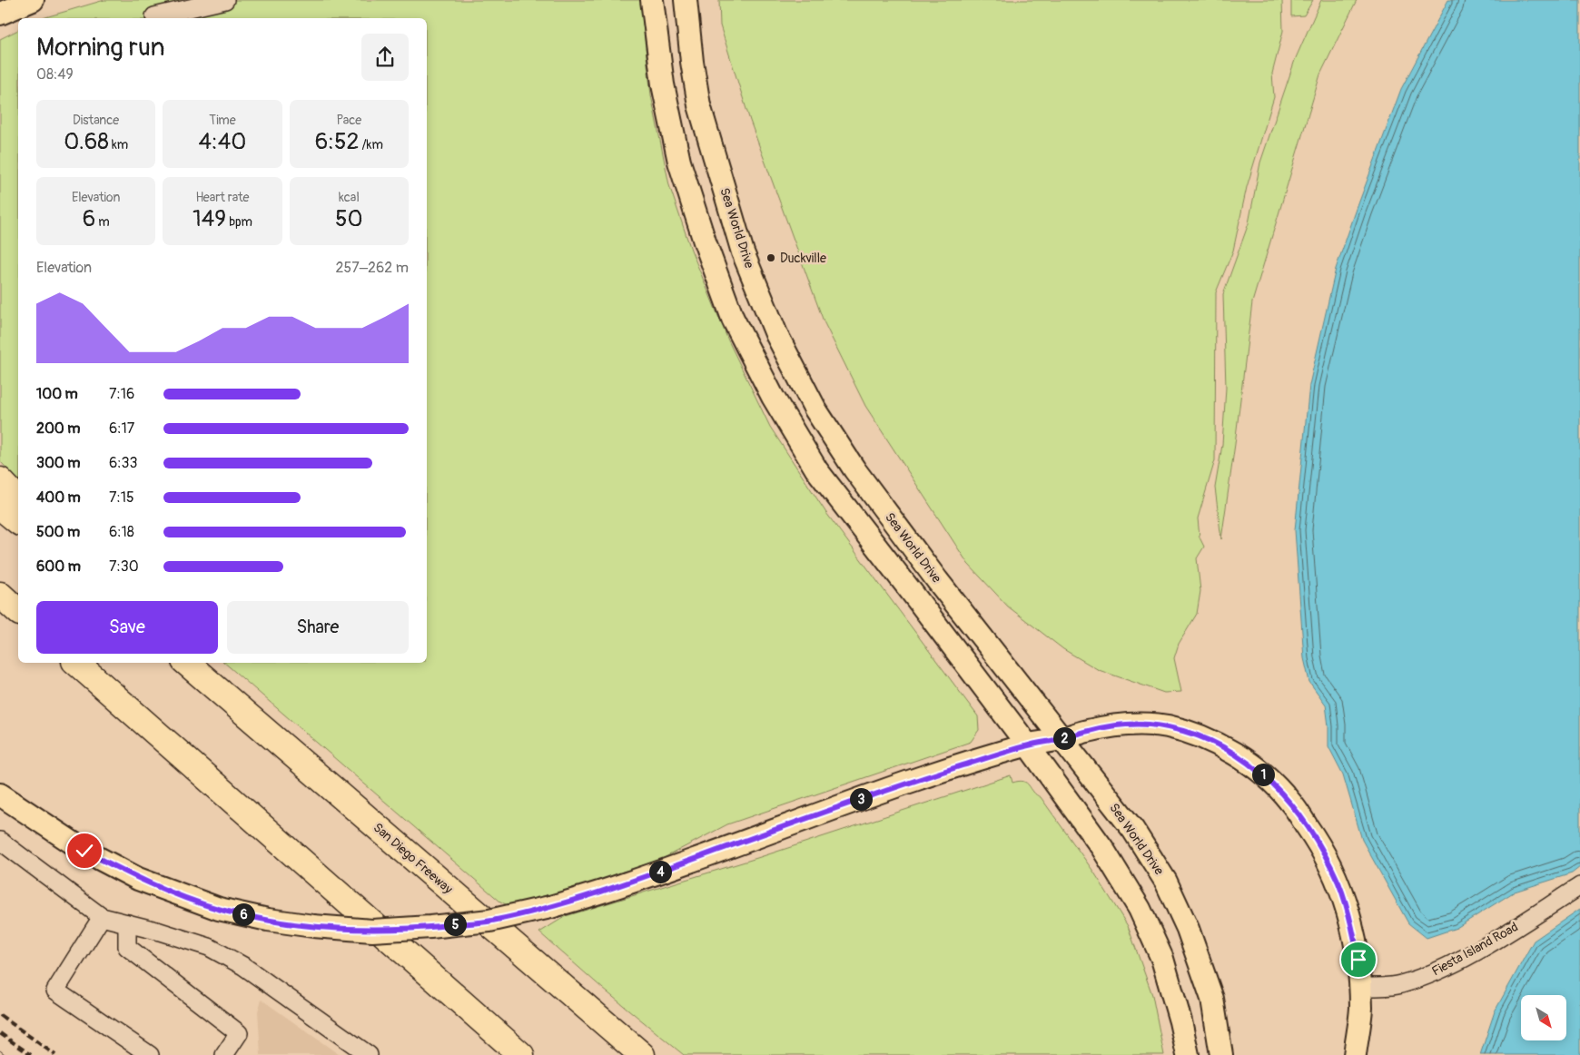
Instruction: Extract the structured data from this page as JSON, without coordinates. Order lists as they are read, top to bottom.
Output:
{
  "streets": {
    "highway": ["San Diego Freeway"],
    "main road": ["Sea World Drive"],
    "street": ["Fiesta Island Road"]
  },
  "places": ["Duckville"],
  "north": "bottom right",
  "page": {
    "heading": ["Morning run", "08:49"],
    "stats": [
      ["Distance", "0.68 km"],
      ["Time", "4:40"],
      ["Pace", "6:52 /km"],
      ["Elevation", "6 m"],
      ["Heart rate", "149 bpm"],
      ["kcal", "50"]
    ],
    "chart": ["Elevation", "257–262 m"],
    "list": [
      {
        "name": "100 m",
        "note": "7:16"
      },
      {
        "name": "200 m",
        "note": "6:17"
      },
      {
        "name": "300 m",
        "note": "6:33"
      },
      {
        "name": "400 m",
        "note": "7:15"
      },
      {
        "name": "500 m",
        "note": "6:18"
      },
      {
        "name": "600 m",
        "note": "7:30"
      }
    ],
    "buttons": ["Save", "Share"],
    "pins": [
      "2",
      "1",
      "3",
      "4",
      "6",
      "5"
    ]
  }
}
